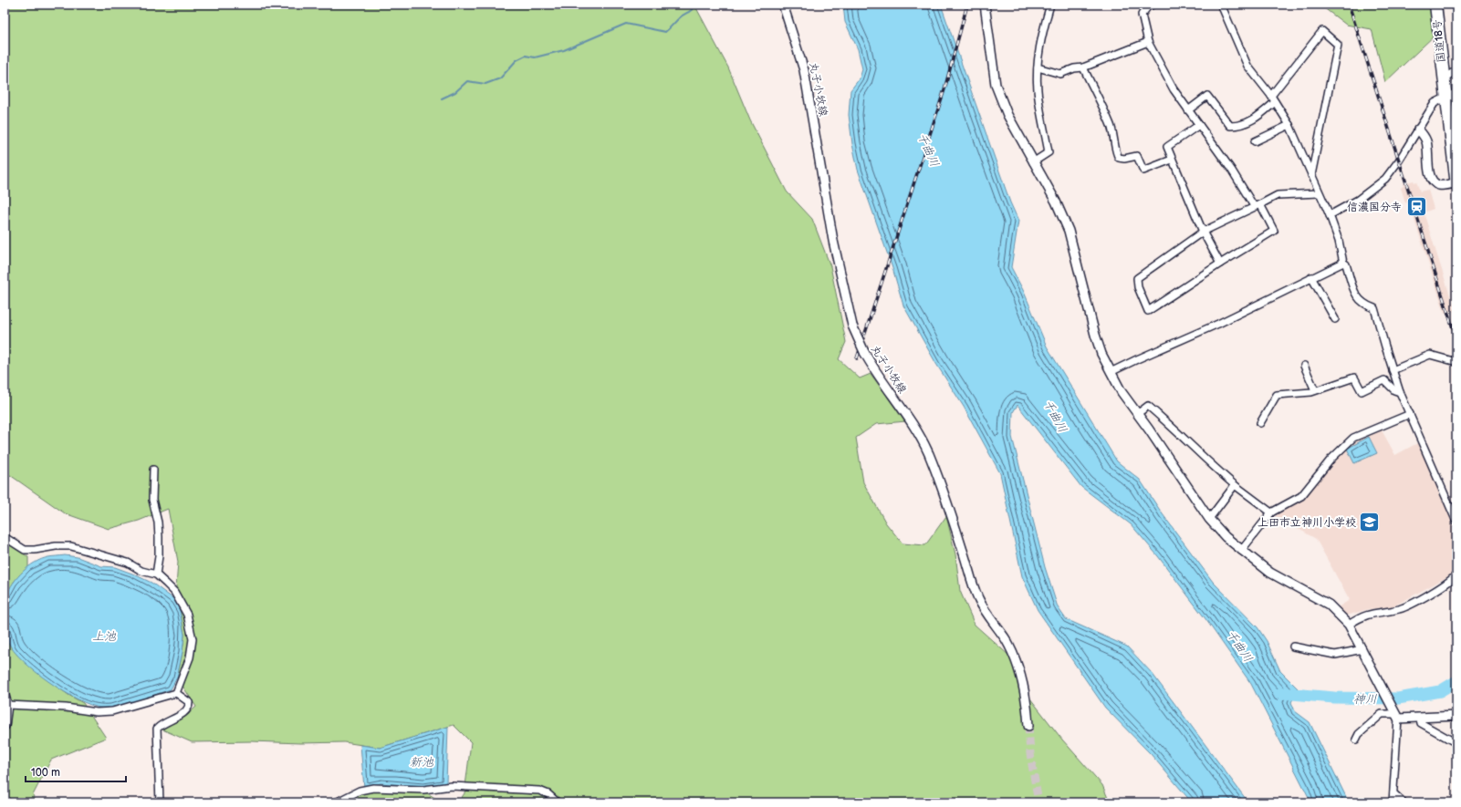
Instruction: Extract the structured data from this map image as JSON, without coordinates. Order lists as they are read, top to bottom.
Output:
{
  "streets": {
    "highway": ["国道18号"],
    "street": ["丸子小牧線"]
  },
  "water": [
    "千曲川",
    "上池",
    "神川",
    "新池"
  ],
  "places": {
    "station": ["信濃国分寺"],
    "school or university": ["上田市立神川小学校"]
  },
  "scale_bar": "100 m"
}
